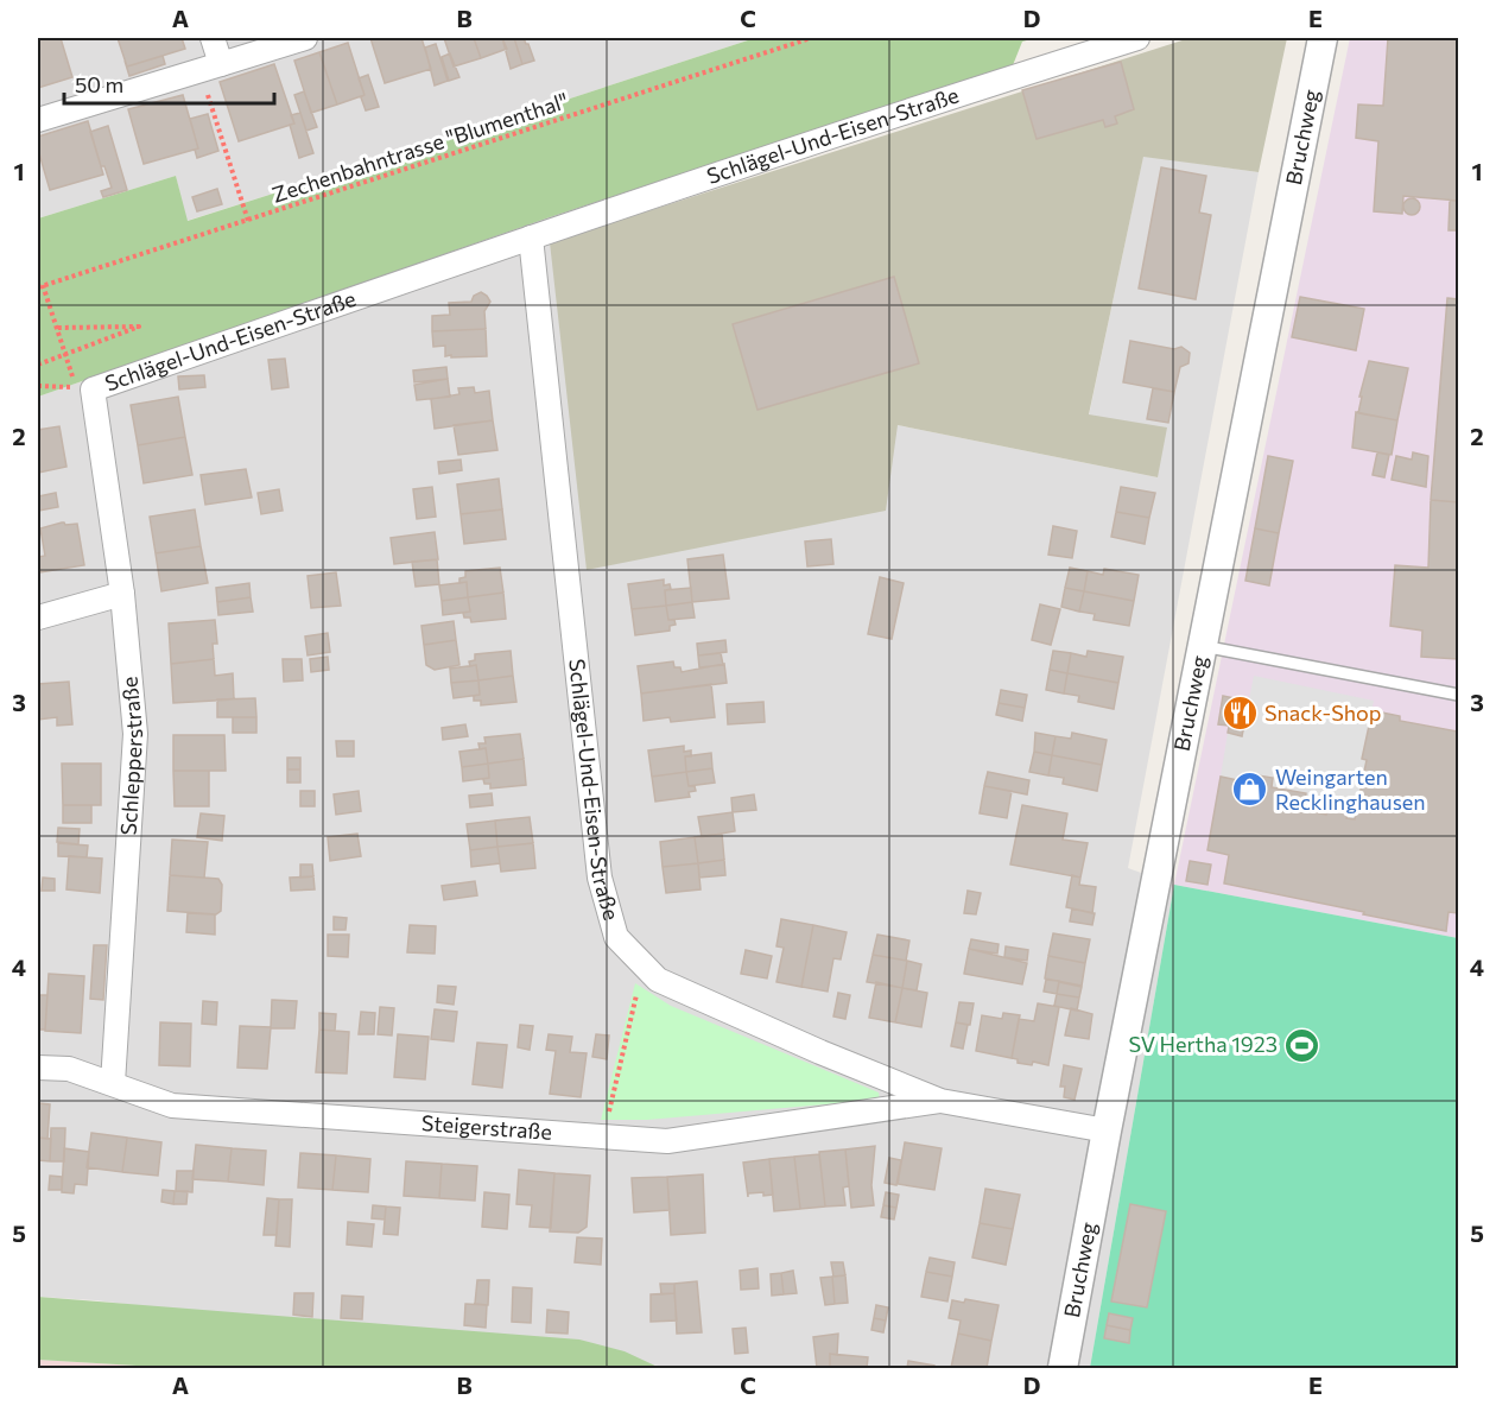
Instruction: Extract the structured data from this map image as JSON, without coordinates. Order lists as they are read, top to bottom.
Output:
{
  "streets": {
    "street": [
      "Schlägel-Und-Eisen-Straße",
      "Bruchweg",
      "Schlepperstraße",
      "Steigerstraße"
    ],
    "path": ["Zechenbahntrasse \"Blumenthal\""]
  },
  "crossings": [
    ["Schlägel-Und-Eisen-Straße", "Bruchweg"],
    ["Schlägel-Und-Eisen-Straße", "Schlepperstraße"],
    ["Schlägel-Und-Eisen-Straße", "Steigerstraße"],
    ["Schlepperstraße", "Steigerstraße"]
  ],
  "places": {
    "restaurant": ["Snack-Shop"],
    "shop": ["Weingarten Recklinghausen"],
    "sports": ["SV Hertha 1923"]
  },
  "scale_bar": "50 m",
  "grid": {
    "columns": [
      "A",
      "B",
      "C",
      "D",
      "E"
    ],
    "rows": [
      "1",
      "2",
      "3",
      "4",
      "5"
    ]
  }
}
